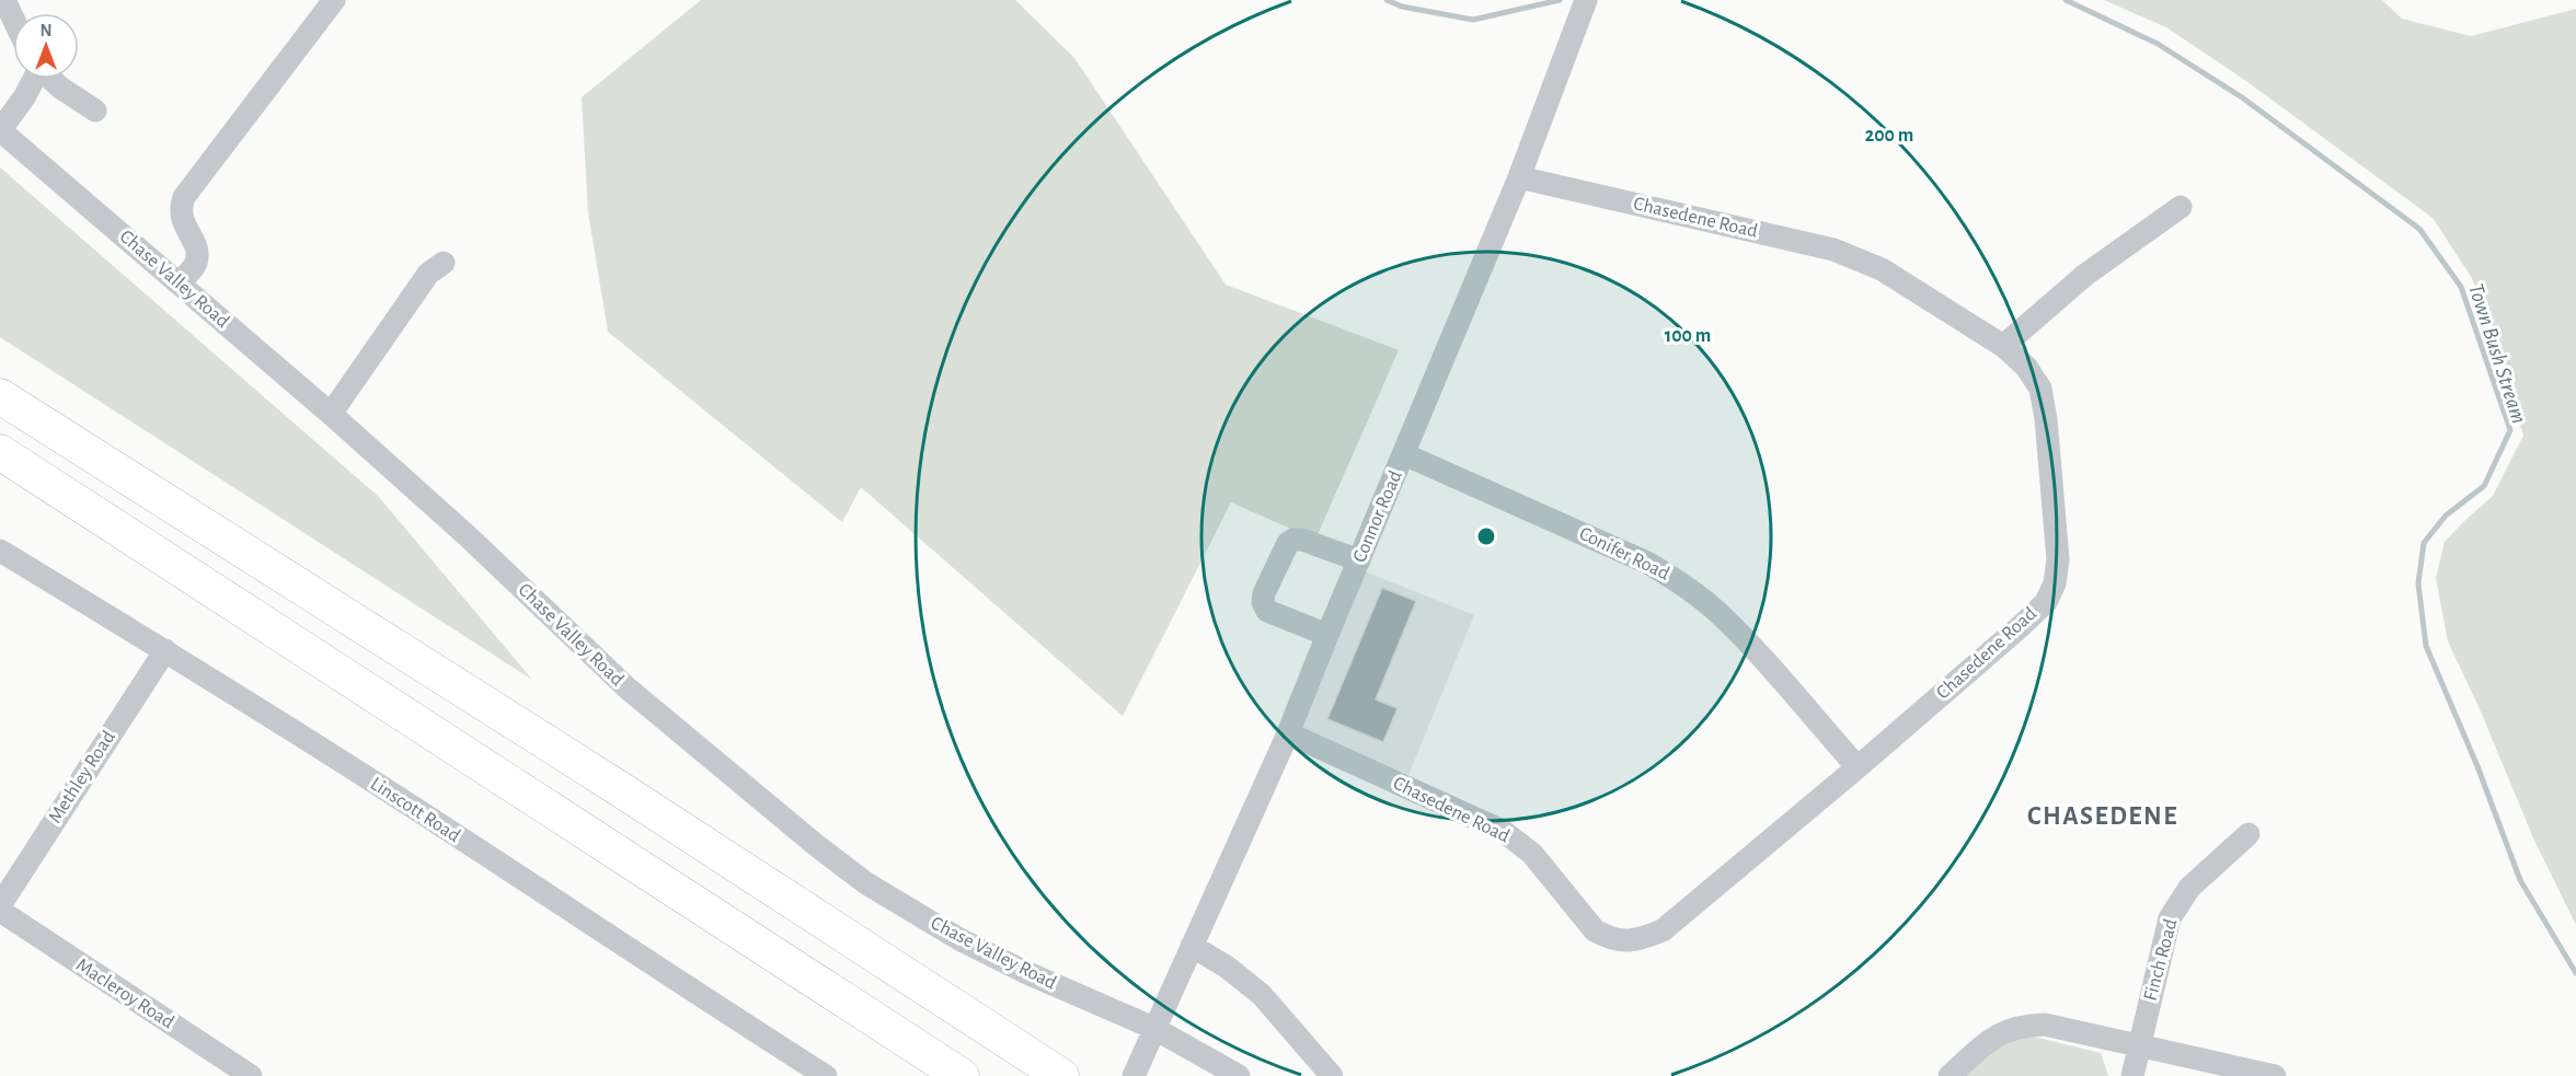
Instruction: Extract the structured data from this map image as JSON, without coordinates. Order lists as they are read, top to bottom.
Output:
{
  "streets": {
    "street": [
      "Chasedene Road",
      "Chase Valley Road",
      "Connor Road",
      "Conifer Road",
      "Methley Road",
      "Linscott Road",
      "Finch Road",
      "Macleroy Road"
    ]
  },
  "crossings": [
    ["Chasedene Road", "Connor Road"],
    ["Chasedene Road", "Conifer Road"],
    ["Chase Valley Road", "Connor Road"],
    ["Connor Road", "Conifer Road"],
    ["Methley Road", "Linscott Road"]
  ],
  "districts": ["CHASEDENE"],
  "water": ["Town Bush Stream"],
  "north": "top",
  "rings": ["200 m", "100 m"]
}
